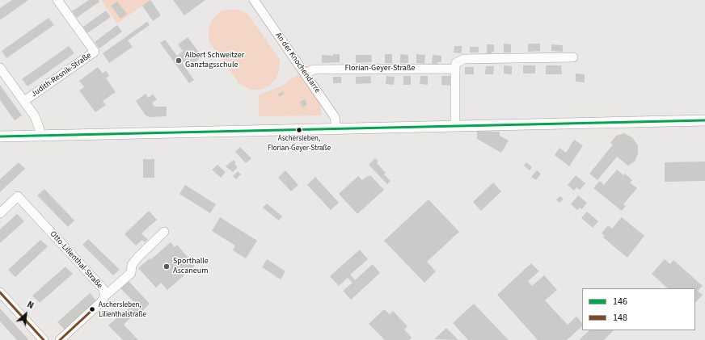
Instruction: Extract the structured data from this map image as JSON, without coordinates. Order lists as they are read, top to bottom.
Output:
{
  "streets": {
    "street": [
      "An der Knochendarre",
      "Florian-Geyer-Straße",
      "Judith-Resnik-Straße",
      "Otto-Lilienthal-Straße"
    ]
  },
  "crossings": [
    ["An der Knochendarre", "Florian-Geyer-Straße"]
  ],
  "places": [
    "Albert Schweitzer Ganztagsschule",
    "Aschersleben, Florian-Geyer-Straße",
    "Sporthalle Ascaneum",
    "Aschersleben, Lilienthalstraße"
  ],
  "lines": ["transit line 146", "transit line 148"],
  "legend": ["146", "148"],
  "north": "top right"
}
